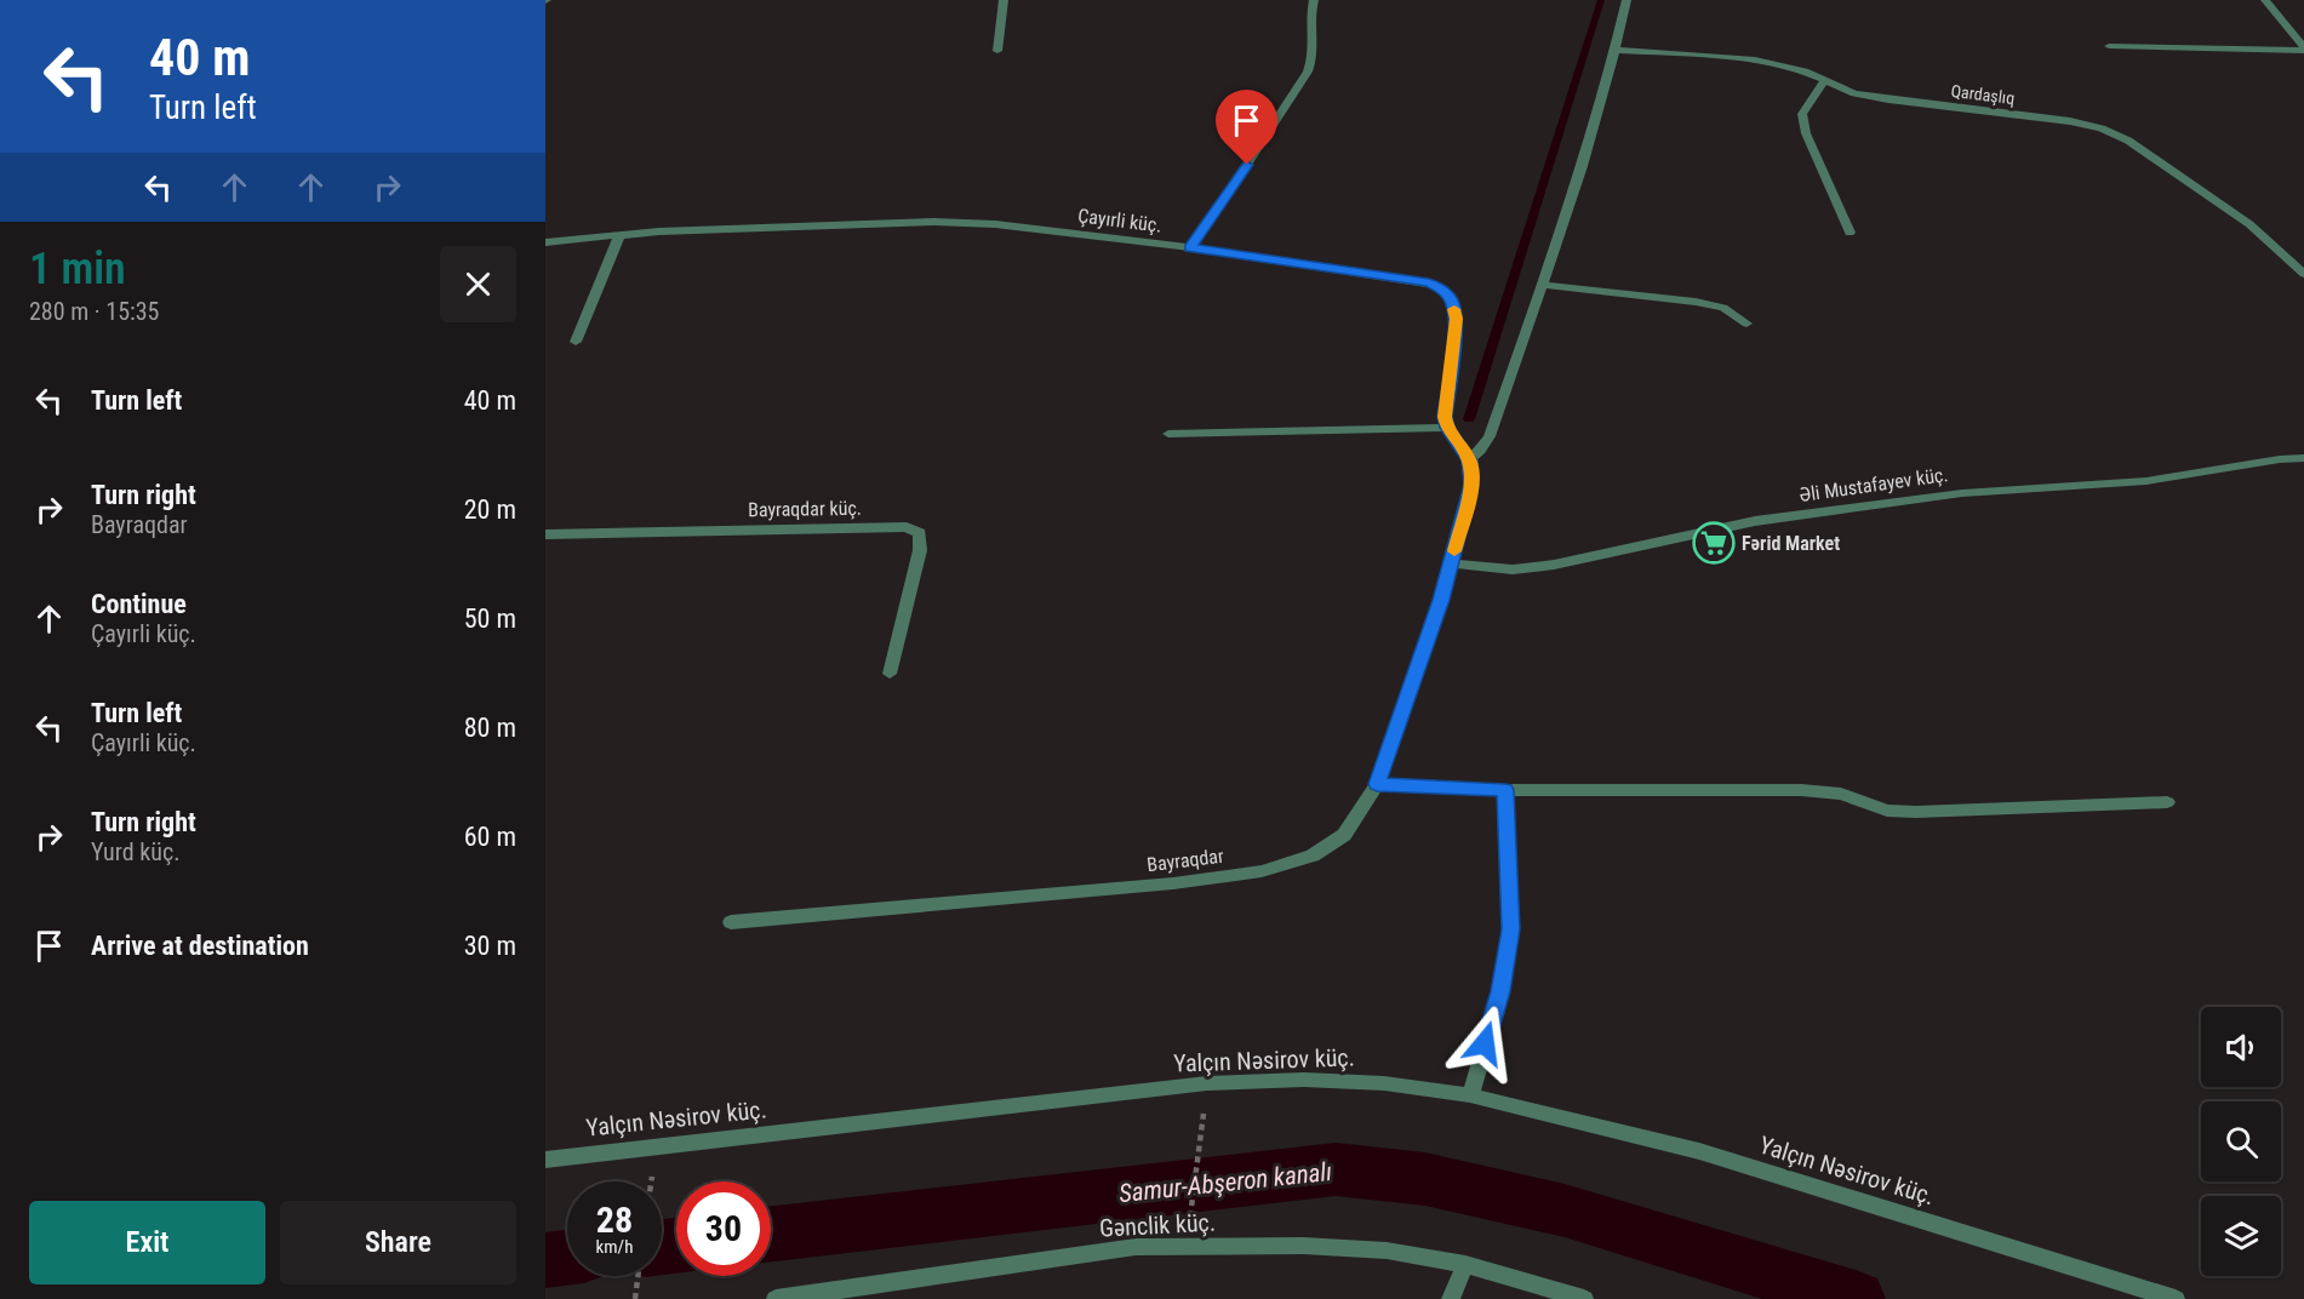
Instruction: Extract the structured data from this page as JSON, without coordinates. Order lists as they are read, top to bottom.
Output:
{
  "streets": {
    "street": [
      "Qardaşlıq",
      "Çayırli küç.",
      "Əli Mustafayev küç.",
      "Bayraqdar küç.",
      "Bayraqdar",
      "Yalçın Nəsirov küç.",
      "Gənclik küç."
    ]
  },
  "crossings": [
    ["Əli Mustafayev küç.", "Bayraqdar"]
  ],
  "water": ["Samur-Abşeron kanalı"],
  "places": {
    "supermarket": ["Fərid Market"]
  },
  "page": {
    "turn": ["40 m", "Turn left"],
    "heading": ["1 min", "280 m · 15:35"],
    "list": [
      {
        "name": "Turn left",
        "value": "40 m"
      },
      {
        "name": "Turn right",
        "note": "Bayraqdar",
        "value": "20 m"
      },
      {
        "name": "Continue",
        "note": "Çayırli küç.",
        "value": "50 m"
      },
      {
        "name": "Turn left",
        "note": "Çayırli küç.",
        "value": "80 m"
      },
      {
        "name": "Turn right",
        "note": "Yurd küç.",
        "value": "60 m"
      },
      {
        "name": "Arrive at destination",
        "value": "30 m"
      }
    ],
    "speed": "28 km/h",
    "limit": "30",
    "buttons": ["Exit", "Share"]
  }
}
